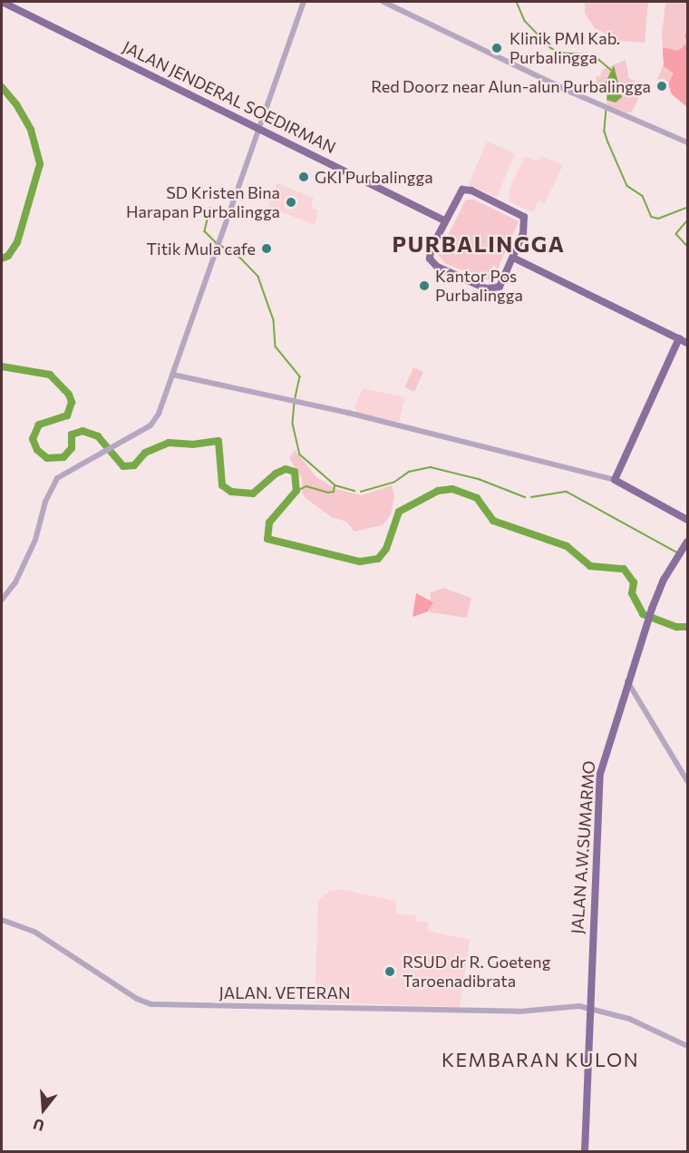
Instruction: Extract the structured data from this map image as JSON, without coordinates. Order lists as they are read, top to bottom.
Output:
{
  "streets": {
    "main road": ["JALAN JENDERAL SOEDIRMAN", "JALAN A.W.SUMARMO"],
    "street": ["JALAN. VETERAN"]
  },
  "crossings": [
    ["JALAN A.W.SUMARMO", "JALAN. VETERAN"]
  ],
  "districts": ["PURBALINGGA", "KEMBARAN KULON"],
  "places": [
    "Klinik PMI Kab. Purbalingga",
    "Red Doorz near Alun-alun Purbalingga",
    "GKI Purbalingga",
    "SD Kristen Bina Harapan Purbalingga",
    "Titik Mula cafe",
    "Kantor Pos Purbalingga",
    "RSUD dr R. Goeteng Taroenadibrata"
  ],
  "north": "bottom"
}
